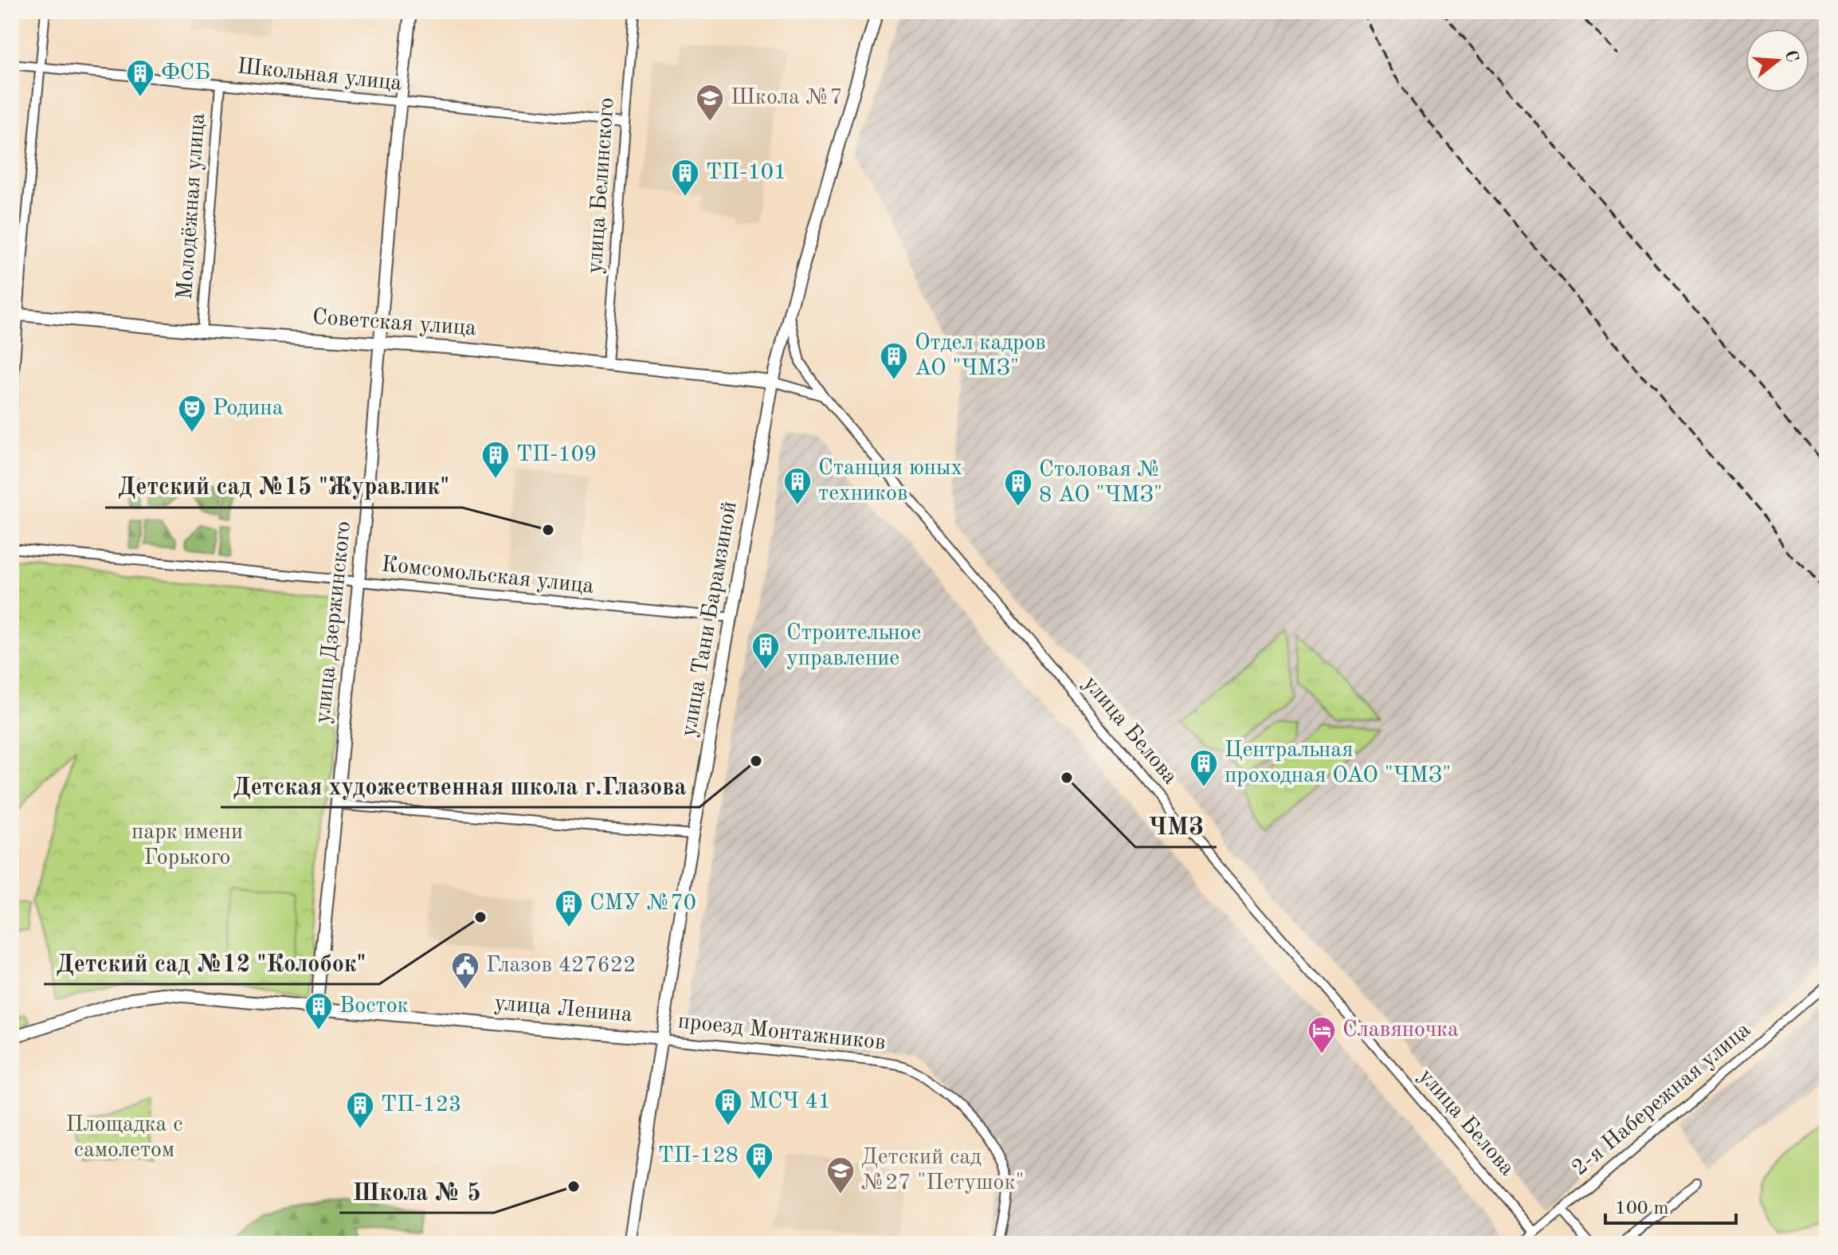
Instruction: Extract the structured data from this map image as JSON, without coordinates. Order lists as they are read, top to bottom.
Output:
{
  "streets": {
    "street": [
      "Школьная улица",
      "улица Белинского",
      "Молодёжная улица",
      "Советская улица",
      "Комсомольская улица",
      "улица Тани Барамзиной",
      "улица Дзержинского",
      "улица Белова",
      "улица Ленина",
      "проезд Монтажников",
      "2-я Набережная улица"
    ]
  },
  "crossings": [
    ["Школьная улица", "улица Белинского"],
    ["Школьная улица", "Молодёжная улица"],
    ["Школьная улица", "улица Дзержинского"],
    ["улица Белинского", "Советская улица"],
    ["Молодёжная улица", "Советская улица"],
    ["Советская улица", "улица Тани Барамзиной"],
    ["Советская улица", "улица Дзержинского"],
    ["Комсомольская улица", "улица Тани Барамзиной"],
    ["Комсомольская улица", "улица Дзержинского"],
    ["улица Тани Барамзиной", "улица Белова"],
    ["улица Тани Барамзиной", "улица Ленина"],
    ["улица Тани Барамзиной", "проезд Монтажников"],
    ["улица Дзержинского", "улица Ленина"],
    ["улица Белова", "2-я Набережная улица"],
    ["улица Ленина", "проезд Монтажников"]
  ],
  "parks": ["парк имени Горького", "Площадка с самолетом"],
  "places": {
    "building": [
      "ФСБ",
      "ТП-101",
      "Отдел кадров АО \"ЧМЗ\"",
      "ТП-109",
      "Станция юных техников",
      "Столовая № 8 АО \"ЧМЗ\"",
      "Строительное управление",
      "Центральная проходная ОАО \"ЧМЗ\"",
      "СМУ №70",
      "Восток",
      "МСЧ 41",
      "ТП-123",
      "ТП-128"
    ],
    "school or university": ["Школа №7", "Детский сад №27 \"Петушок\""],
    "theatre": ["Родина"],
    "other": [
      "Детский сад №15 \"Журавлик\"",
      "Детская художественная школа г.Глазова",
      "ЧМЗ",
      "Детский сад №12 \"Колобок\"",
      "Школа № 5"
    ],
    "public building": ["Глазов 427622"],
    "hotel": ["Славяночка"]
  },
  "scale_bar": "100 m",
  "north": "right"
}
